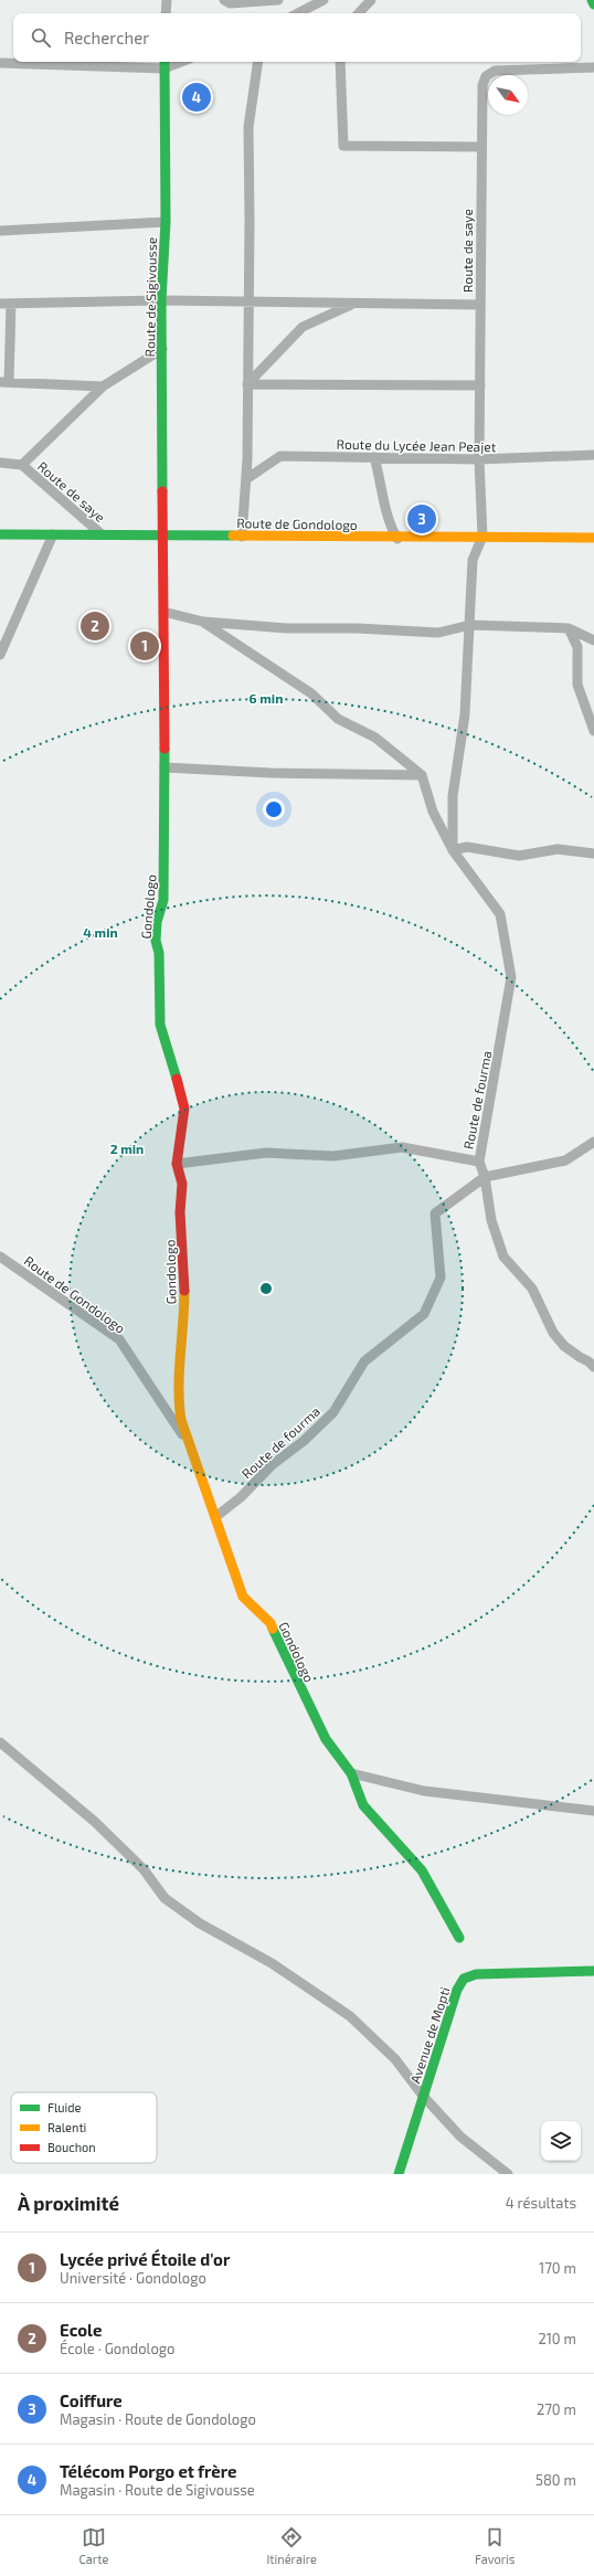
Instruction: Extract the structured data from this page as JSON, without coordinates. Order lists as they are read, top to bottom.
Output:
{
  "streets": {
    "street": [
      "Route de saye",
      "Route de Sigivousse",
      "Route du Lycée Jean Peajet",
      "Route de Gondologo",
      "Gondologo",
      "Route de fourma",
      "Avenue de Mopti"
    ]
  },
  "crossings": [
    ["Route de saye", "Route du Lycée Jean Peajet"],
    ["Route de saye", "Route de Gondologo"],
    ["Route de Sigivousse", "Route de Gondologo"],
    ["Route de Sigivousse", "Gondologo"],
    ["Route de Gondologo", "Gondologo"],
    ["Gondologo", "Route de fourma"]
  ],
  "legend": ["Fluide", "Ralenti", "Bouchon"],
  "north": "bottom right",
  "page": {
    "search": "Rechercher",
    "pins": [
      "4",
      "3",
      "2",
      "1"
    ],
    "heading": ["À proximité", "4 résultats"],
    "list": [
      {
        "mark": "1",
        "name": "Lycée privé Étoile d'or",
        "note": "Université · Gondologo",
        "value": "170 m"
      },
      {
        "mark": "2",
        "name": "Ecole",
        "note": "École · Gondologo",
        "value": "210 m"
      },
      {
        "mark": "3",
        "name": "Coiffure",
        "note": "Magasin · Route de Gondologo",
        "value": "270 m"
      },
      {
        "mark": "4",
        "name": "Télécom Porgo et frère",
        "note": "Magasin · Route de Sigivousse",
        "value": "580 m"
      }
    ],
    "nav": ["Carte", "Itinéraire", "Favoris"]
  },
  "rings": ["6 min", "4 min", "2 min"]
}
